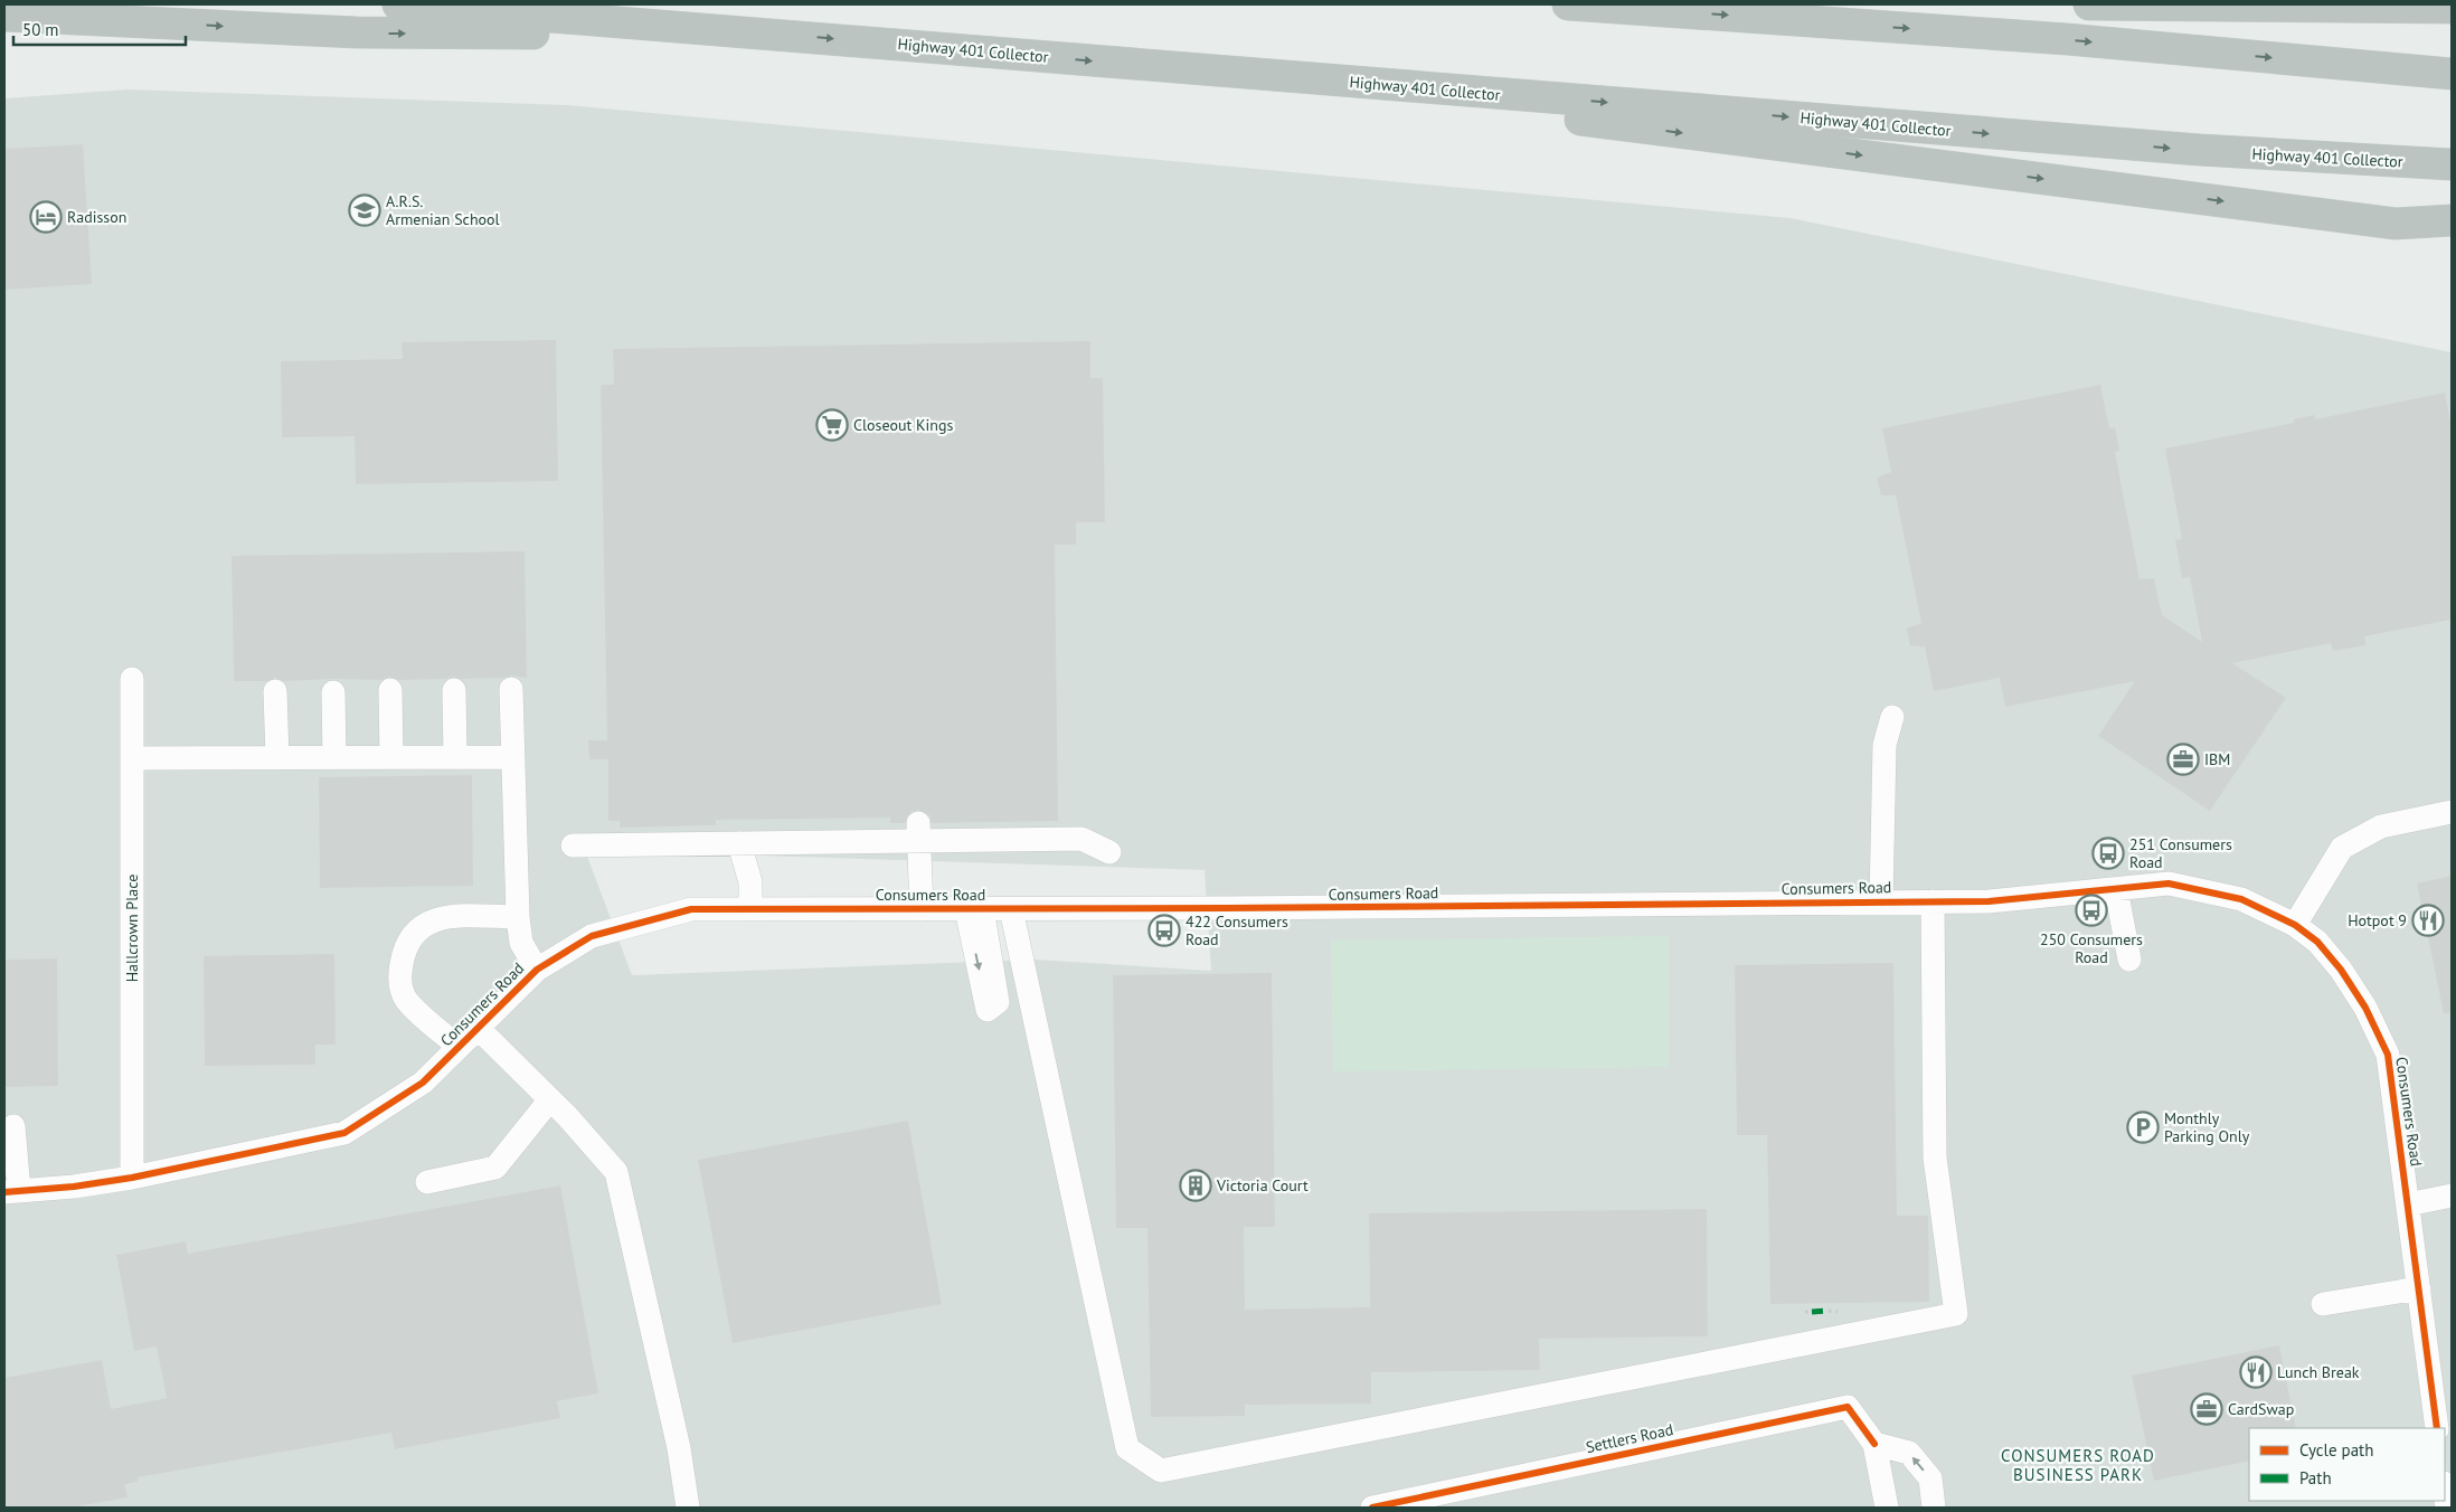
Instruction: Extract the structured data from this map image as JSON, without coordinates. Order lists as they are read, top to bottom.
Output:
{
  "streets": {
    "highway": ["Highway 401 Collector"],
    "street": ["Consumers Road", "Hallcrown Place", "Settlers Road"]
  },
  "crossings": [
    ["Consumers Road", "Hallcrown Place"]
  ],
  "districts": ["CONSUMERS ROAD BUSINESS PARK"],
  "places": {
    "school or university": ["A.R.S. Armenian School"],
    "hotel": ["Radisson"],
    "supermarket": ["Closeout Kings"],
    "office": ["IBM", "CardSwap"],
    "bus stop": ["251 Consumers Road", "250 Consumers Road", "422 Consumers Road"],
    "restaurant": ["Hotpot 9", "Lunch Break"],
    "parking": ["Monthly Parking Only"],
    "building": ["Victoria Court"]
  },
  "legend": ["Cycle path", "Path"],
  "scale_bar": "50 m"
}
